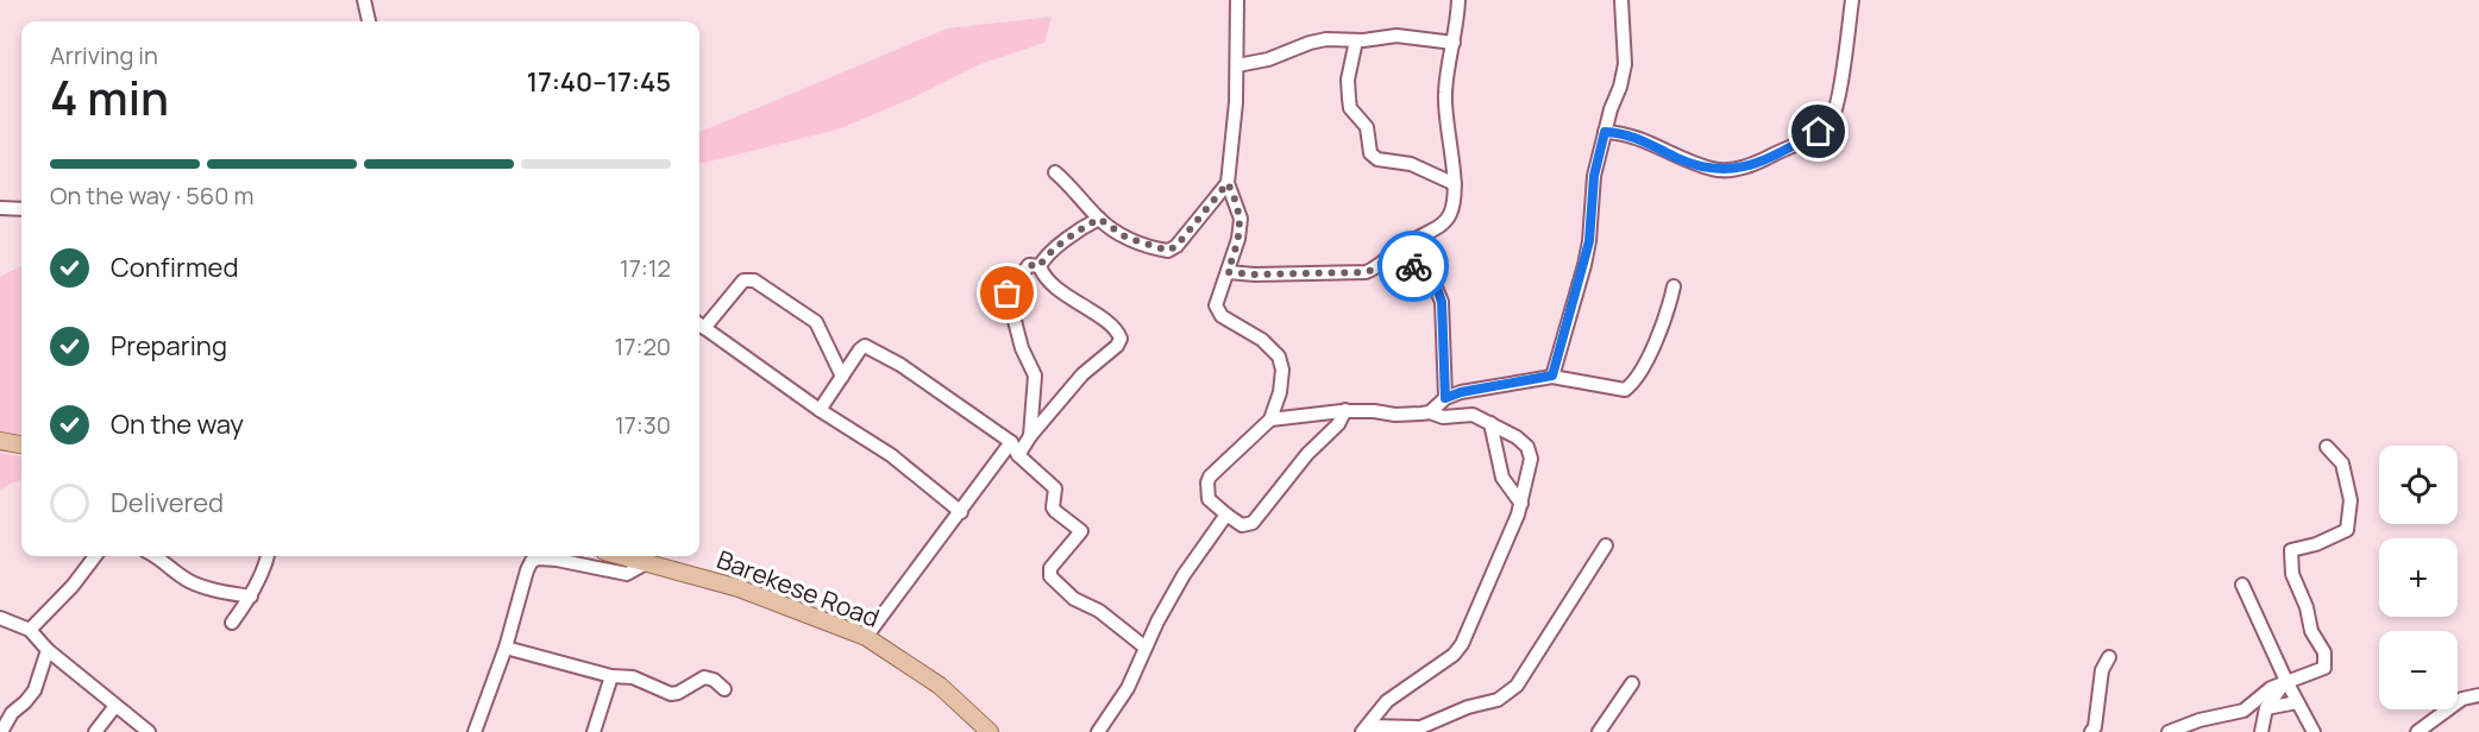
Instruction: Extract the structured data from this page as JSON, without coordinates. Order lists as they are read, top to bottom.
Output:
{
  "streets": {
    "main road": ["Barekese Road"]
  },
  "page": {
    "heading": ["4 min", "Arriving in", "17:40–17:45"],
    "bar": "On the way · 560 m",
    "list": [
      ["Confirmed", "17:12"],
      ["Preparing", "17:20"],
      ["On the way", "17:30"],
      "Delivered"
    ],
    "map_buttons": ["+", "−"]
  }
}
